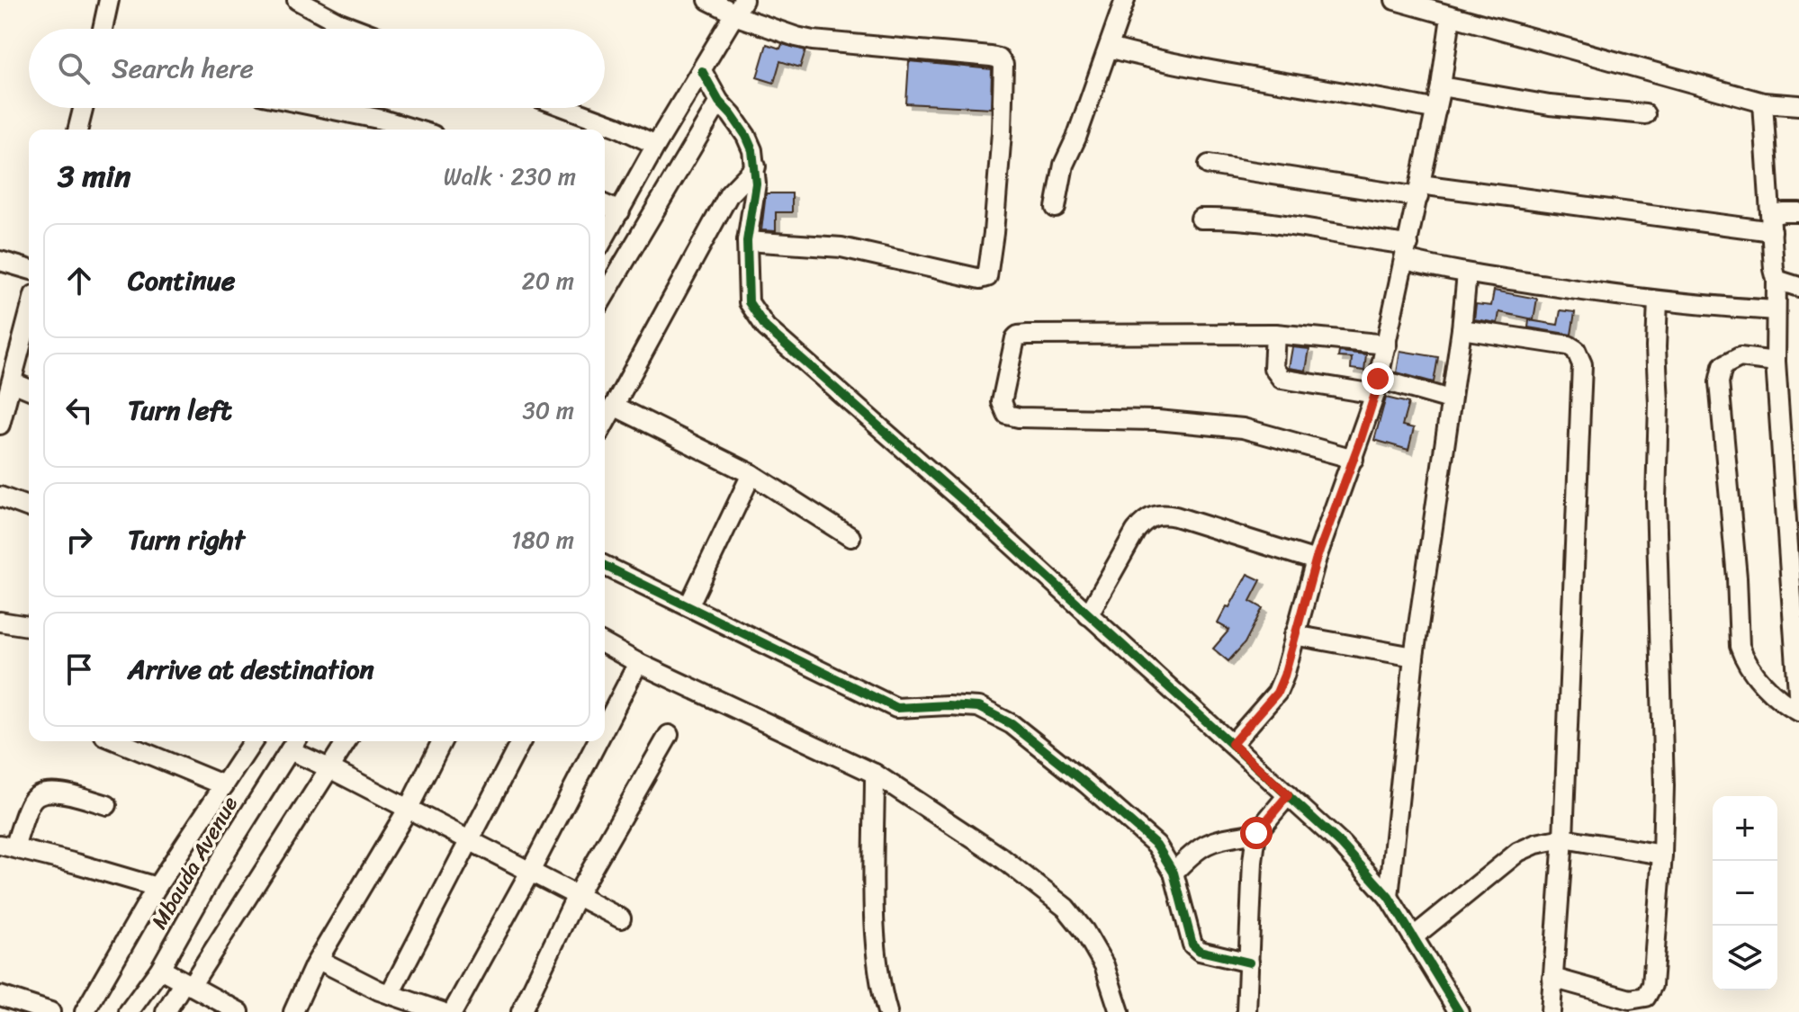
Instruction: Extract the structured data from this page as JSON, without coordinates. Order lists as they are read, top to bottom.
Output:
{
  "streets": {
    "street": ["Mbauda Avenue"]
  },
  "page": {
    "search": "Search here",
    "heading": ["3 min", "Walk · 230 m"],
    "list": [
      ["Continue", "20 m"],
      ["Turn left", "30 m"],
      ["Turn right", "180 m"],
      "Arrive at destination"
    ],
    "map_buttons": ["+", "−"]
  }
}
